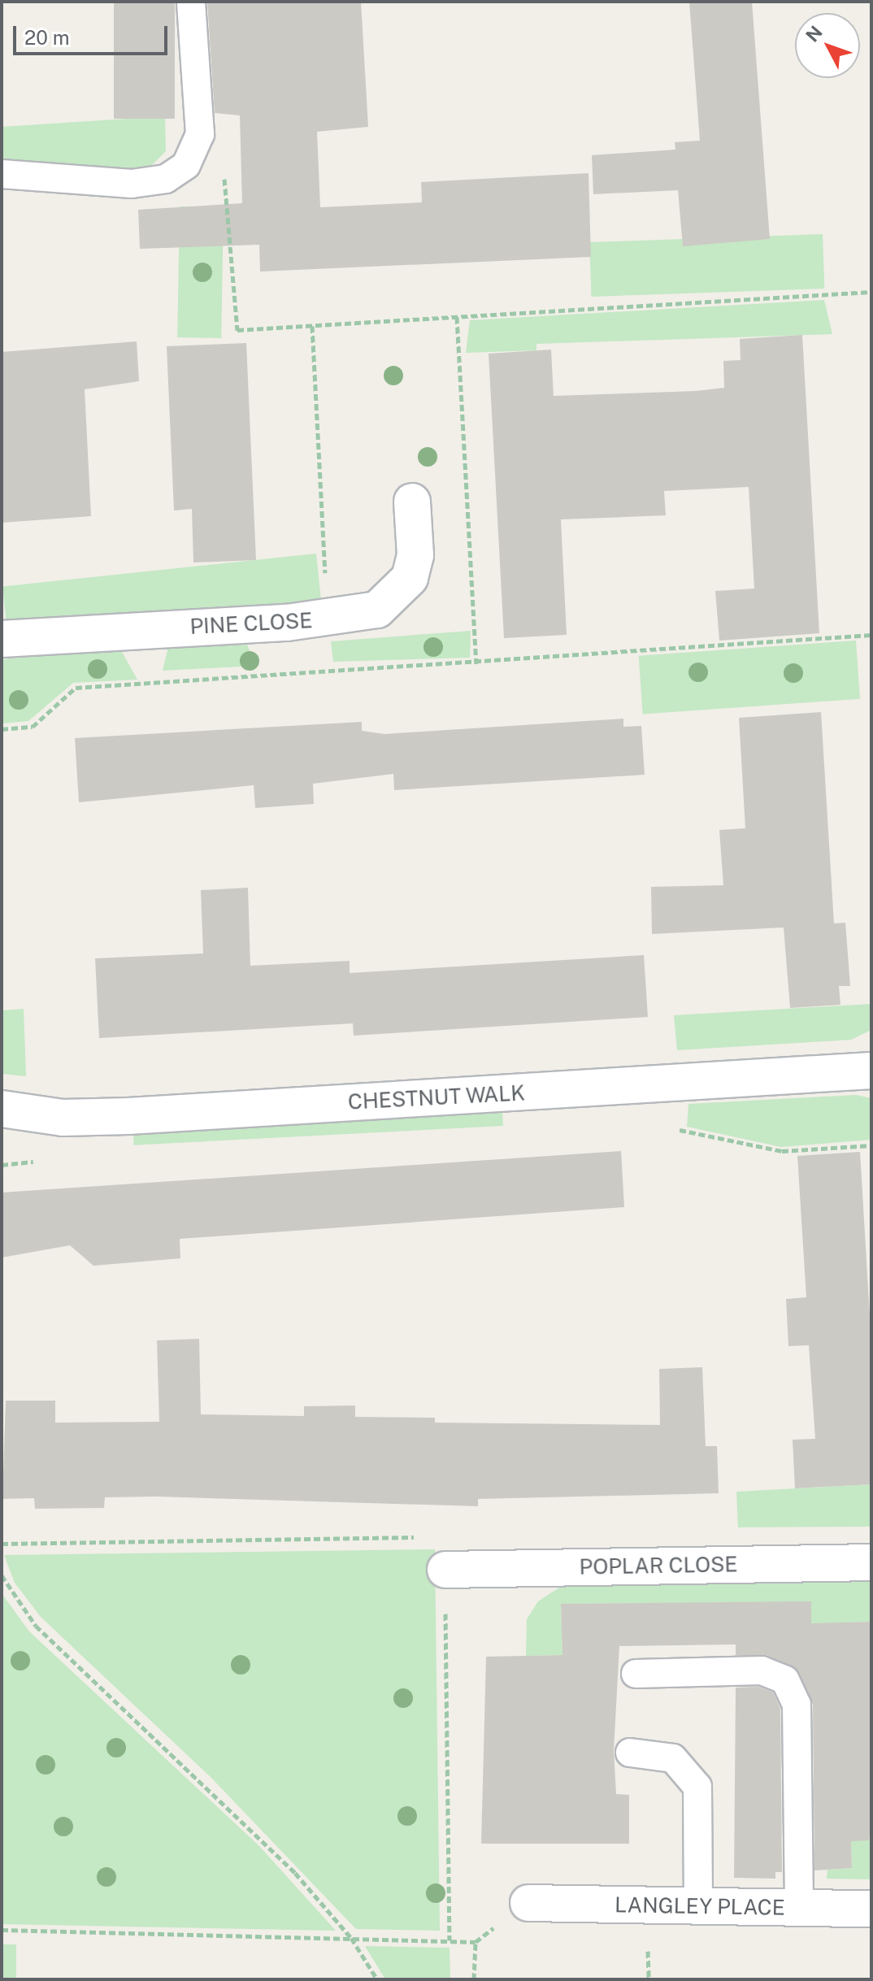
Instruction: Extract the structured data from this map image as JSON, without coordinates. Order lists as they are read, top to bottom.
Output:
{
  "streets": {
    "street": [
      "PINE CLOSE",
      "CHESTNUT WALK",
      "POPLAR CLOSE",
      "LANGLEY PLACE"
    ]
  },
  "scale_bar": "20 m",
  "north": "top left"
}
